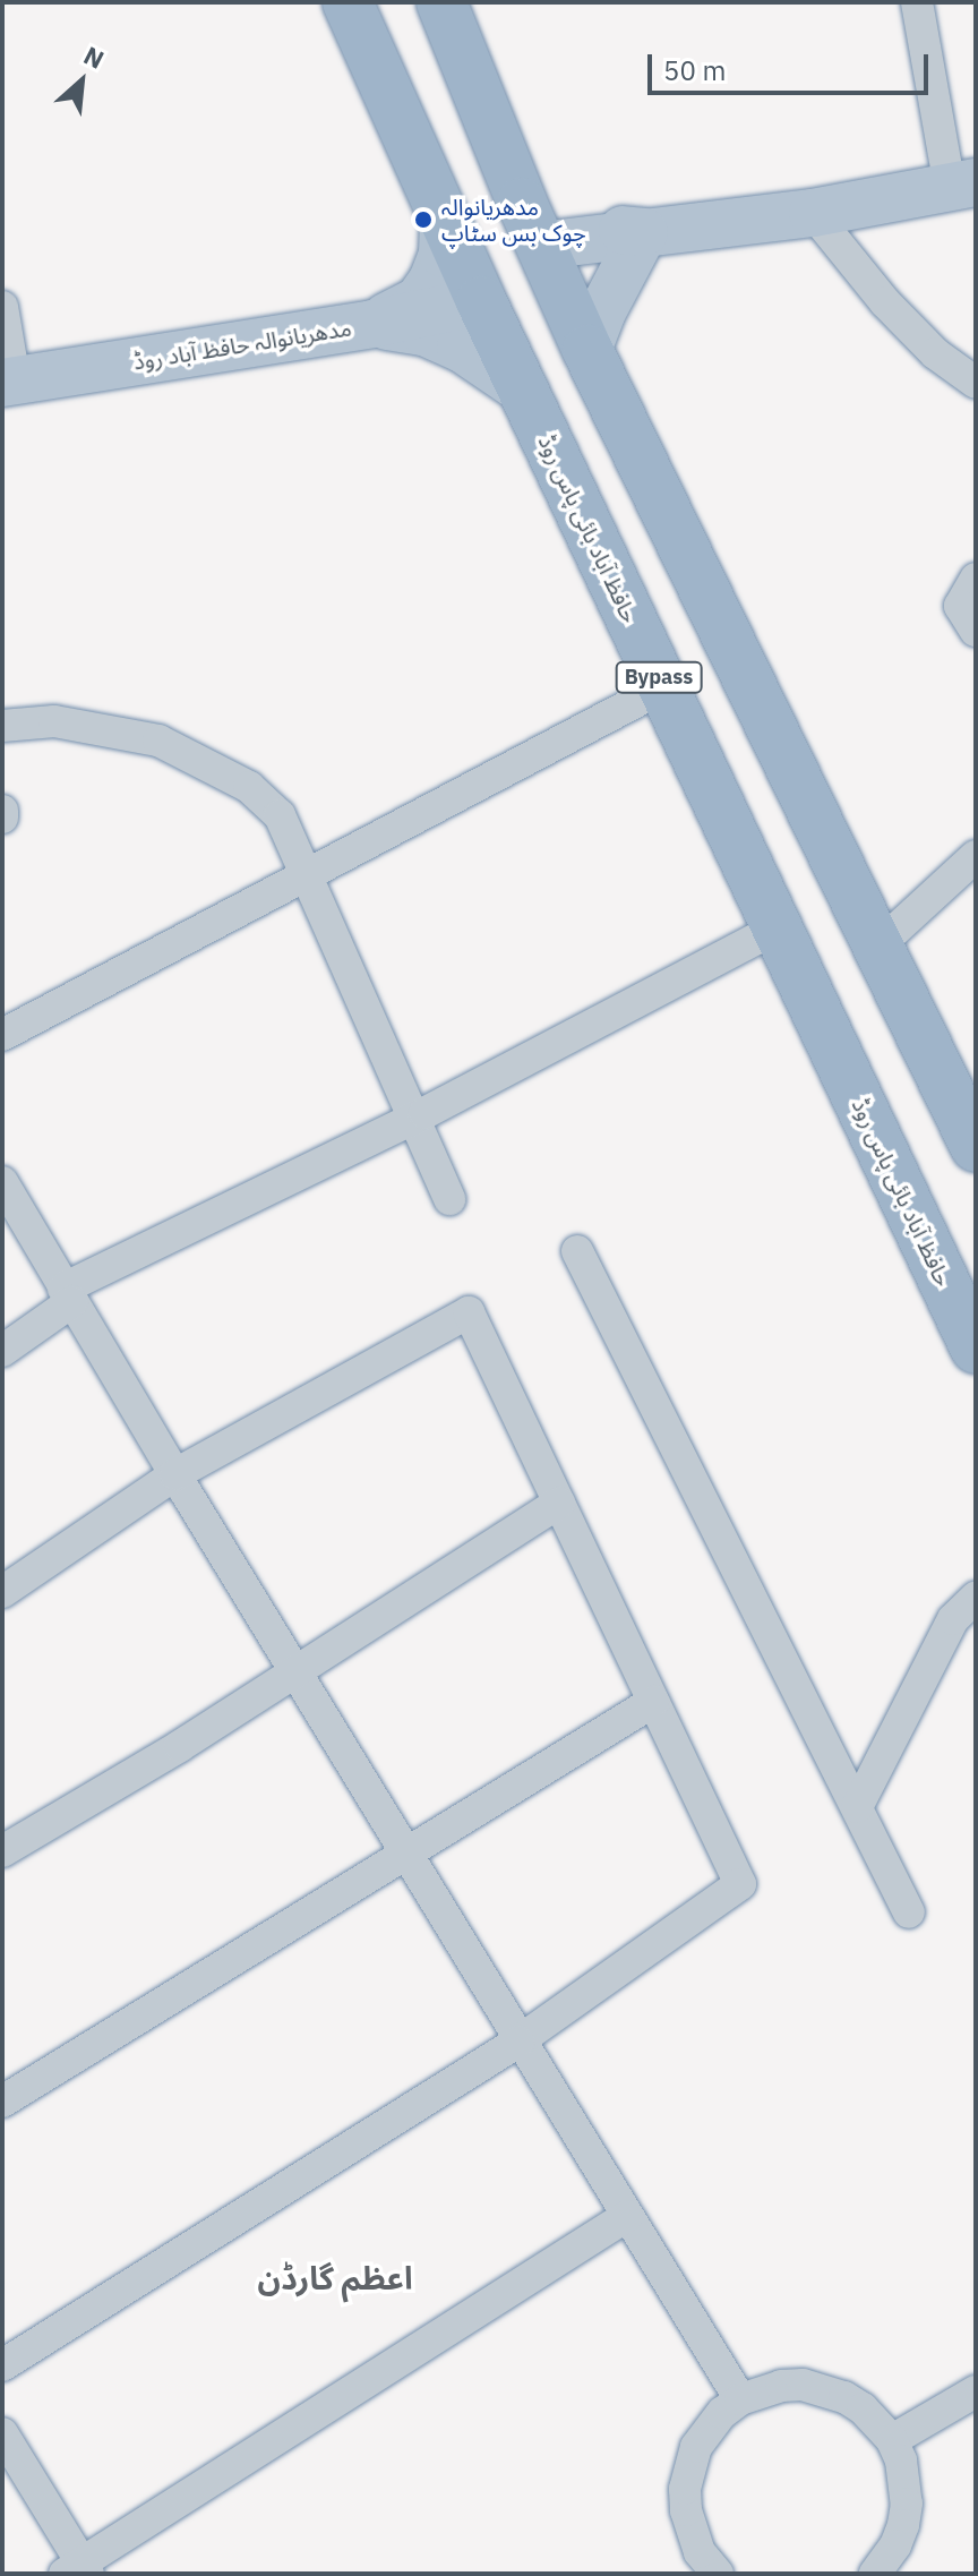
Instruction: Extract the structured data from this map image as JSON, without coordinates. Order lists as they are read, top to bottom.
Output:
{
  "streets": {
    "highway": ["حافظ آباد بائی پاس روڈ", "Bypass"],
    "main road": ["مدھریانوالہ حافظ آباد روڈ"]
  },
  "crossings": [
    ["مدھریانوالہ حافظ آباد روڈ", "حافظ آباد بائی پاس روڈ"]
  ],
  "districts": ["اعظم گارڈن"],
  "places": ["مدھریانوالہ چوک بس سٹاپ"],
  "scale_bar": "50 m",
  "north": "top right"
}
